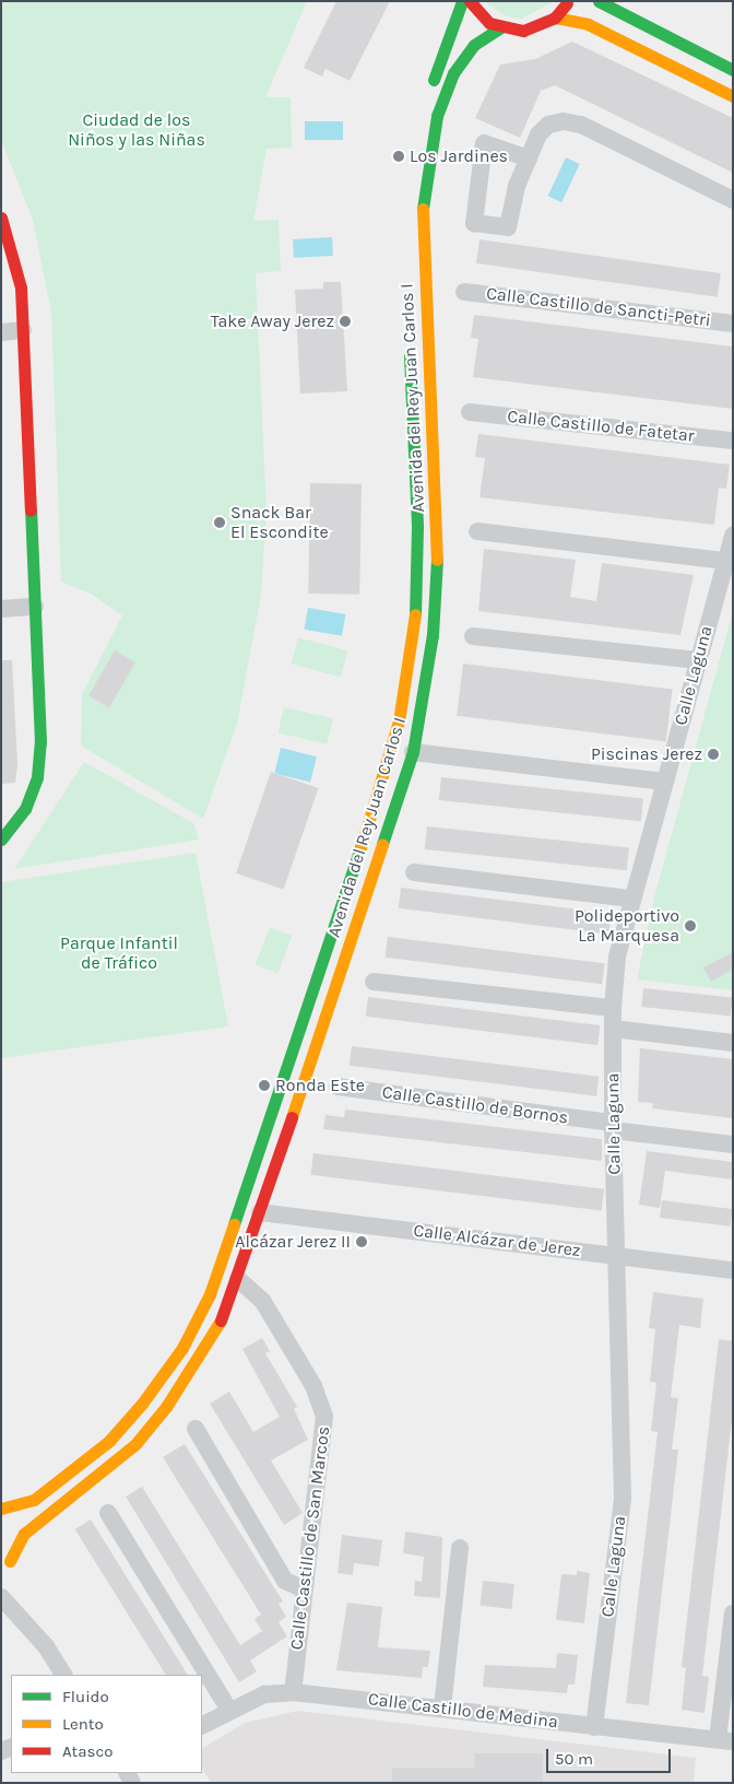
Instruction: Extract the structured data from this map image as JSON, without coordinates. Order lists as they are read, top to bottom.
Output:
{
  "streets": {
    "main road": ["Avenida del Rey Juan Carlos I"],
    "street": [
      "Calle Castillo de Sancti-Petri",
      "Calle Castillo de Fatetar",
      "Calle Laguna",
      "Calle Castillo de Bornos",
      "Calle Alcázar de Jerez",
      "Calle Castillo de San Marcos",
      "Calle Castillo de Medina"
    ]
  },
  "crossings": [
    ["Avenida del Rey Juan Carlos I", "Calle Alcázar de Jerez"],
    ["Avenida del Rey Juan Carlos I", "Calle Castillo de San Marcos"],
    ["Calle Laguna", "Calle Castillo de Bornos"],
    ["Calle Laguna", "Calle Alcázar de Jerez"],
    ["Calle Laguna", "Calle Castillo de Medina"],
    ["Calle Castillo de San Marcos", "Calle Castillo de Medina"]
  ],
  "parks": ["Ciudad de los Niños y las Niñas", "Parque Infantil de Tráfico"],
  "places": [
    "Los Jardines",
    "Take Away Jerez",
    "Snack Bar El Escondite",
    "Piscinas Jerez",
    "Polideportivo La Marquesa",
    "Ronda Este",
    "Alcázar Jerez II"
  ],
  "legend": ["Fluido", "Lento", "Atasco"],
  "scale_bar": "50 m"
}
